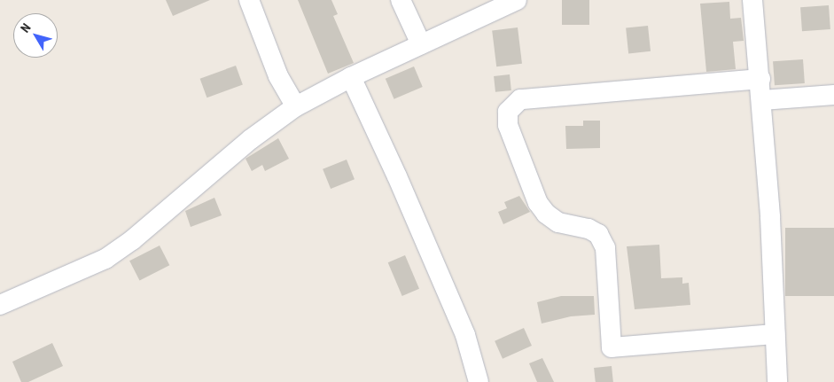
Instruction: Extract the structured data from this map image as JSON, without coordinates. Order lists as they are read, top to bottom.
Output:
{
  "north": "top left"
}
